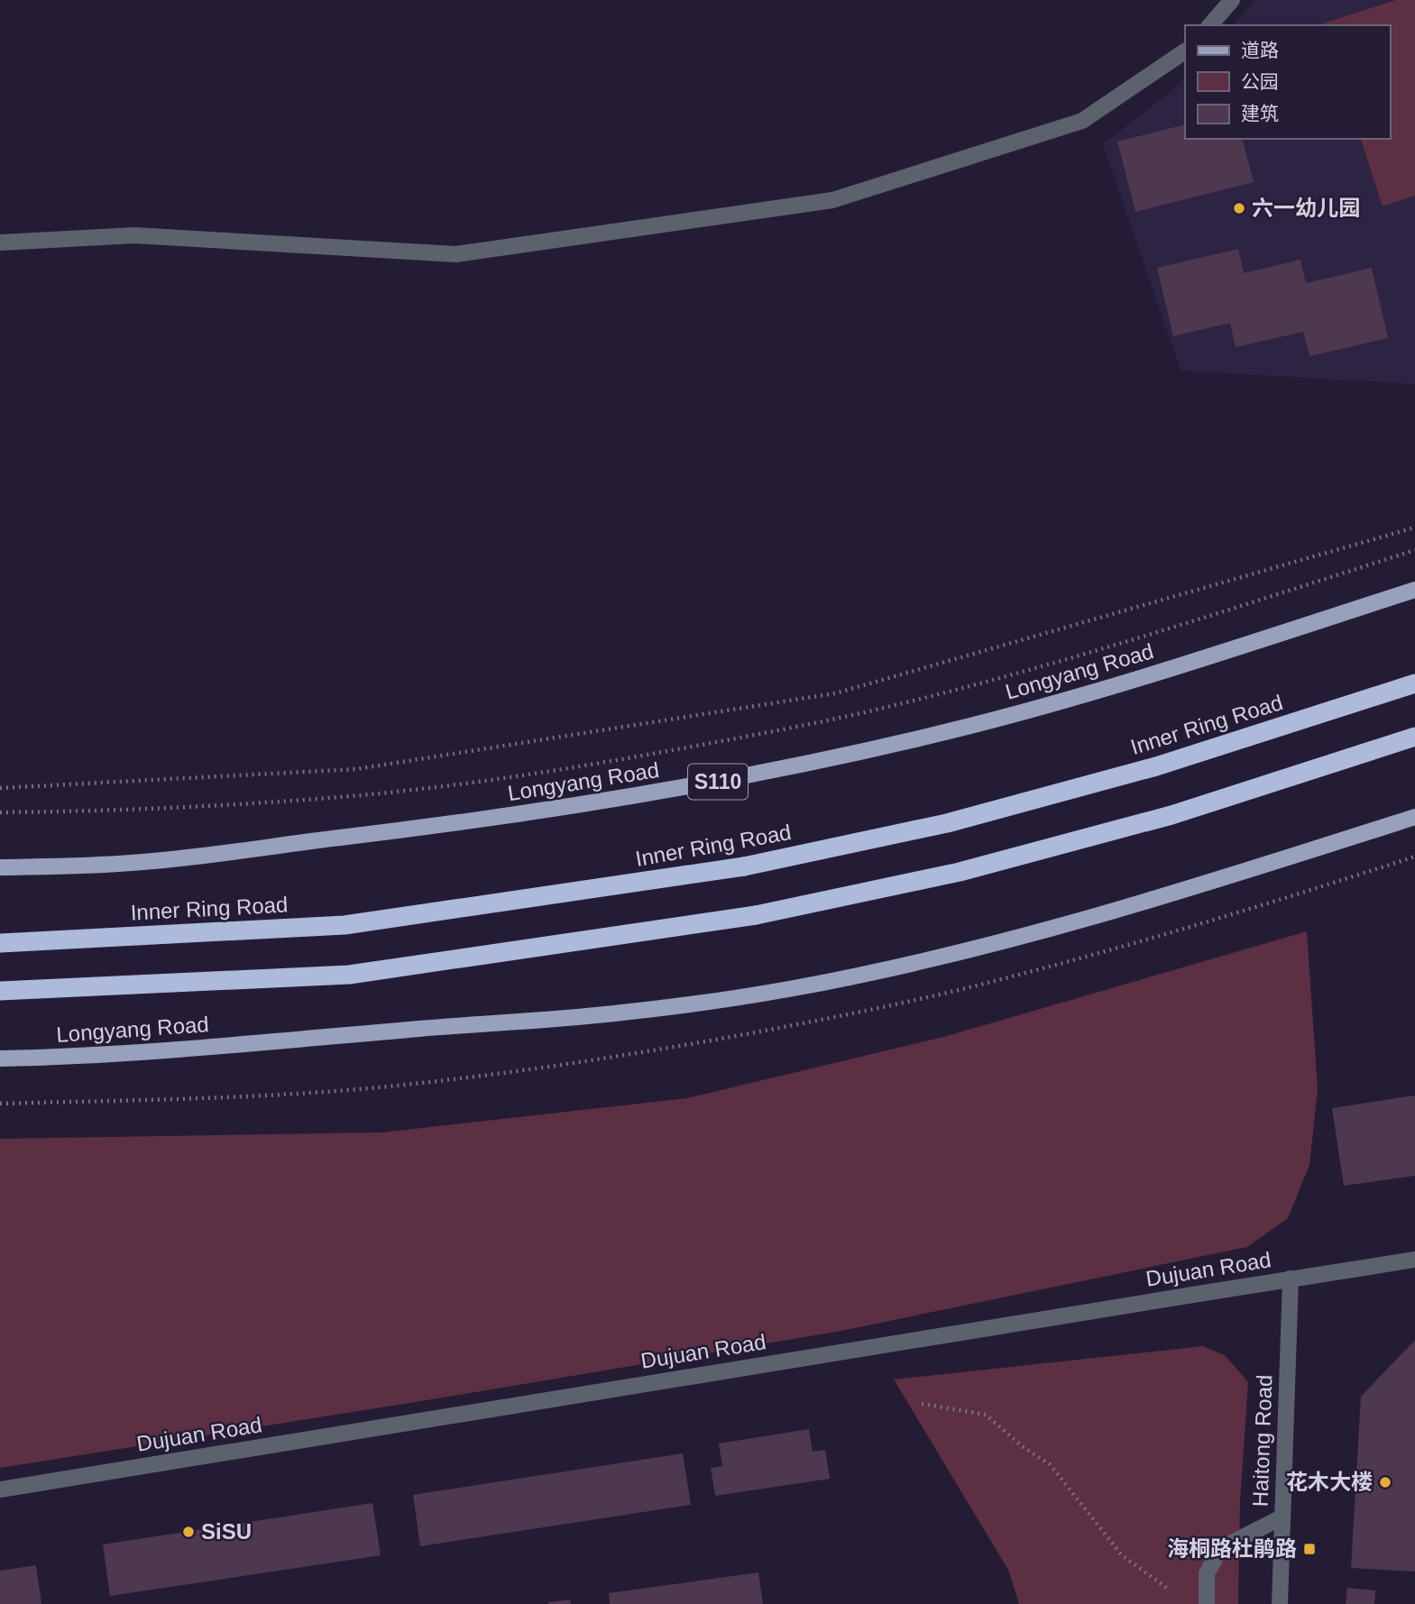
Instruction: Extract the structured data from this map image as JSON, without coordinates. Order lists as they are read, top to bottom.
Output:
{
  "streets": {
    "highway": ["Inner Ring Road"],
    "main road": ["Longyang Road", "S110"],
    "street": ["Dujuan Road", "Haitong Road"]
  },
  "crossings": [
    ["Dujuan Road", "Haitong Road"]
  ],
  "places": {
    "other": ["六一幼儿园", "花木大楼", "SiSU"],
    "transit": ["海桐路杜鹃路"]
  },
  "legend": ["道路", "公园", "建筑"]
}
